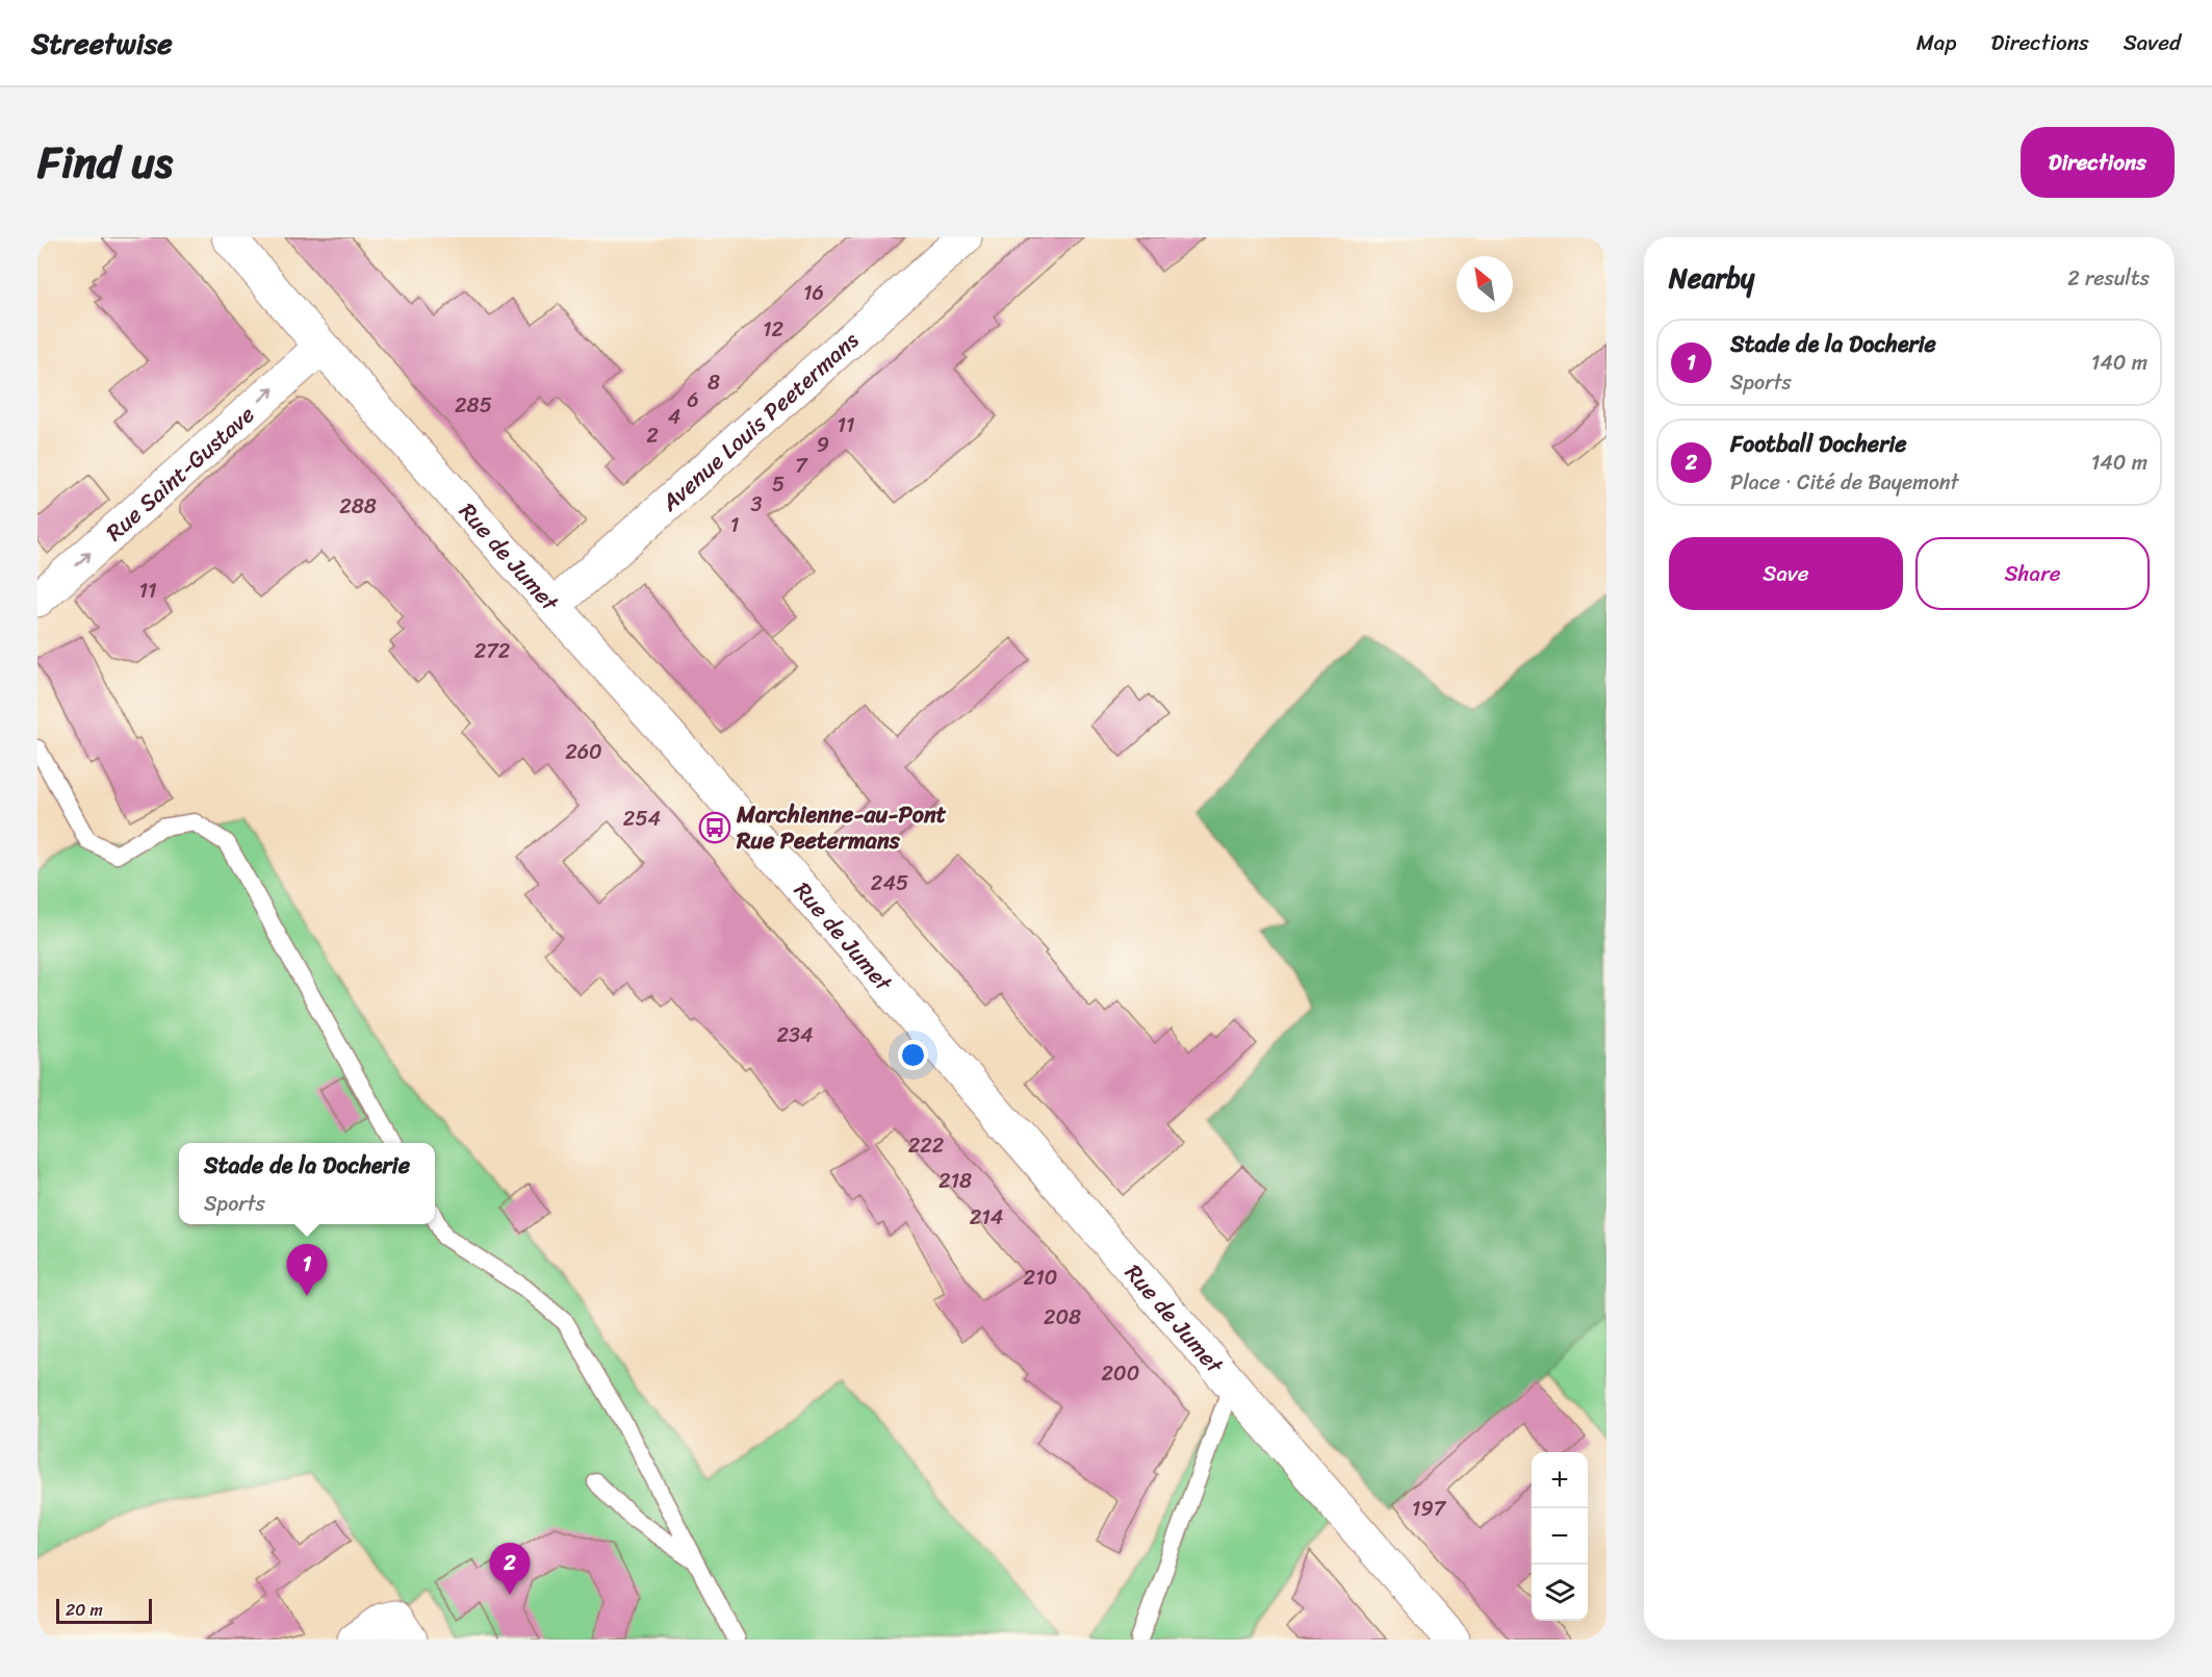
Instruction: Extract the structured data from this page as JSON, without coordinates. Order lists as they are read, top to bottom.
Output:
{
  "streets": {
    "street": ["Avenue Louis Peetermans", "Rue Saint-Gustave", "Rue de Jumet"]
  },
  "crossings": [
    ["Avenue Louis Peetermans", "Rue de Jumet"],
    ["Rue Saint-Gustave", "Rue de Jumet"]
  ],
  "one_way": ["Rue Saint-Gustave"],
  "places": {
    "bus stop": ["Marchienne-au-Pont Rue Peetermans"]
  },
  "house_numbers": [
    "16",
    "12",
    "8",
    "6",
    "285",
    "4",
    "11",
    "2",
    "9",
    "7",
    "5",
    "3",
    "288",
    "1",
    "11",
    "272",
    "260",
    "254",
    "245",
    "234",
    "222",
    "218",
    "214",
    "210",
    "208",
    "200",
    "197"
  ],
  "scale_bar": "20 m",
  "north": "top left",
  "page": {
    "header": "Streetwise",
    "nav": ["Map", "Directions", "Saved"],
    "title": "Find us",
    "buttons": [
      "Directions",
      ["Save", "Share"]
    ],
    "heading": ["Nearby", "2 results"],
    "list": [
      {
        "mark": "1",
        "name": "Stade de la Docherie",
        "note": "Sports",
        "value": "140 m"
      },
      {
        "mark": "2",
        "name": "Football Docherie",
        "note": "Place · Cité de Bayemont",
        "value": "140 m"
      }
    ],
    "popup": ["Stade de la Docherie", "Sports"],
    "pins": ["1", "2"],
    "map_buttons": ["+", "−"],
    "scale": "20 m"
  }
}
